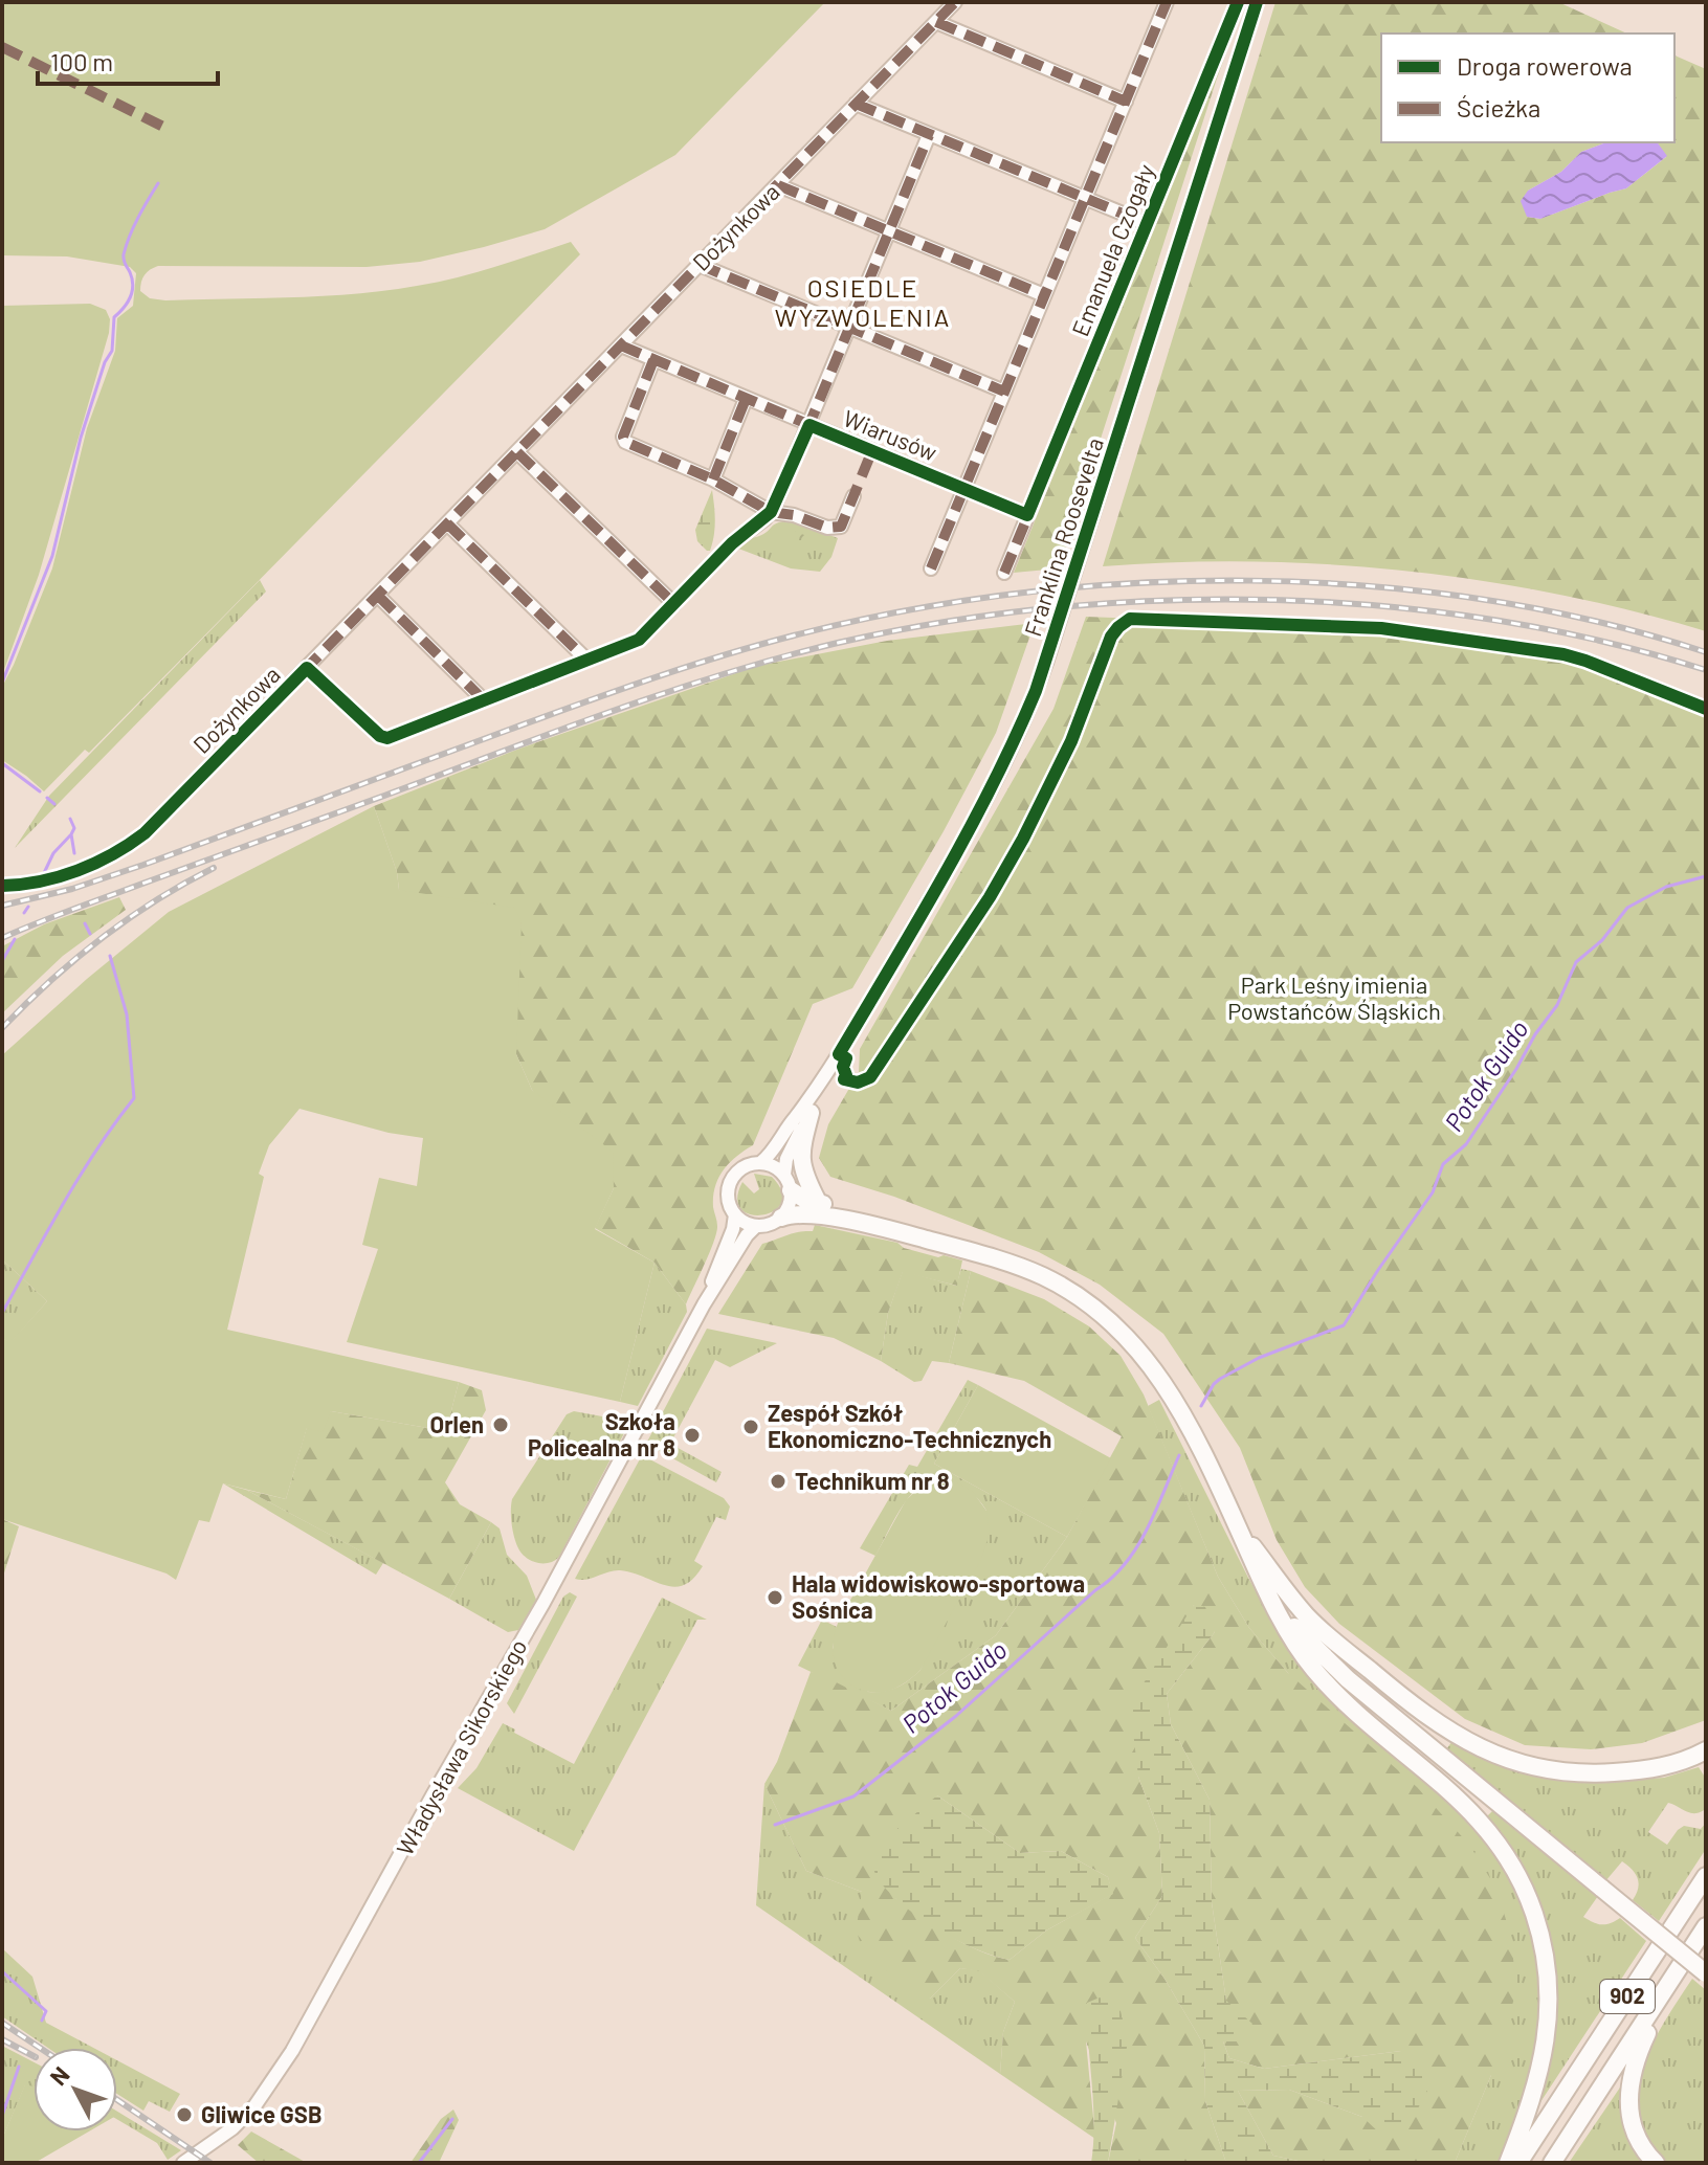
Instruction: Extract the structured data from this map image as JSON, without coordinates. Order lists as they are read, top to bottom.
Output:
{
  "streets": {
    "main road": ["902"],
    "street": [
      "Dożynkowa",
      "Emanuela Czogały",
      "Wiarusów",
      "Franklina Roosevelta",
      "Władysława Sikorskiego"
    ]
  },
  "crossings": [
    ["Dożynkowa", "Emanuela Czogały"],
    ["Dożynkowa", "Wiarusów"],
    ["Emanuela Czogały", "Wiarusów"],
    ["Franklina Roosevelta", "Władysława Sikorskiego"]
  ],
  "districts": ["OSIEDLE WYZWOLENIA"],
  "water": ["Potok Guido"],
  "parks": ["Park Leśny imienia Powstańców Śląskich"],
  "places": [
    "Orlen",
    "Zespół Szkół Ekonomiczno-Technicznych",
    "Szkoła Policealna nr 8",
    "Technikum nr 8",
    "Hala widowiskowo-sportowa Sośnica",
    "Gliwice GSB"
  ],
  "legend": ["Droga rowerowa", "Ścieżka"],
  "scale_bar": "100 m",
  "north": "top left"
}
